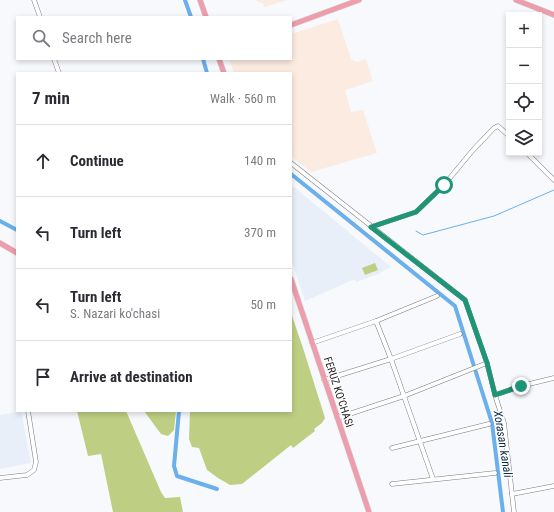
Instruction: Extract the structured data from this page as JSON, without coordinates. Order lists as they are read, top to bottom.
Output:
{
  "streets": {
    "main road": ["FERUZ KO'CHASI"]
  },
  "water": ["Xorasan kanali"],
  "page": {
    "map_buttons": ["+", "−"],
    "search": "Search here",
    "heading": ["7 min", "Walk · 560 m"],
    "list": [
      ["Continue", "140 m"],
      ["Turn left", "370 m"],
      ["Turn left", "S. Nazari ko'chasi", "50 m"],
      "Arrive at destination"
    ]
  }
}
